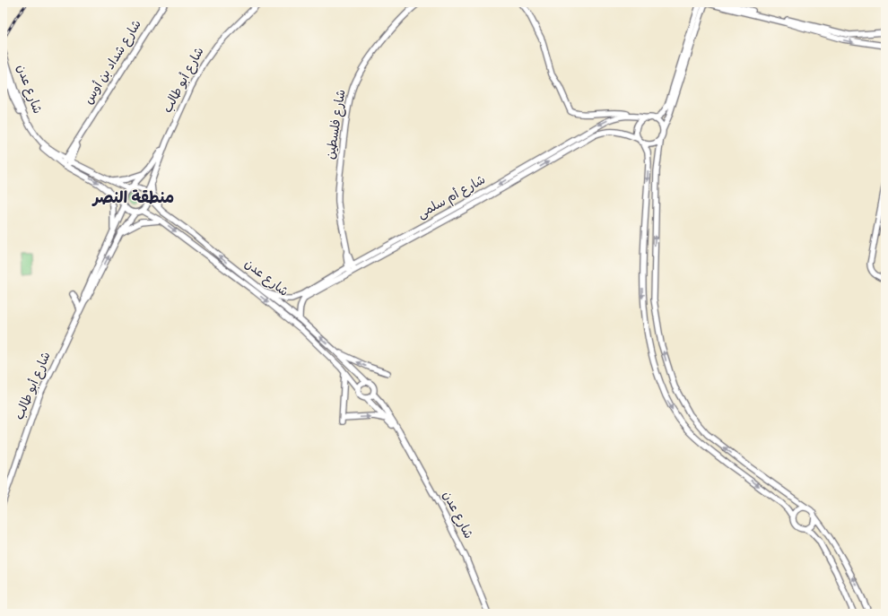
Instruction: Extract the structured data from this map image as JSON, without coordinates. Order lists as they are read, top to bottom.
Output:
{
  "streets": {
    "street": [
      "شارع شداد بن أوس",
      "شارع أبو طالب",
      "شارع عدن",
      "شارع فلسطين",
      "شارع أم سلمى"
    ]
  },
  "crossings": [
    ["شارع شداد بن أوس", "شارع عدن"],
    ["شارع أبو طالب", "شارع عدن"],
    ["شارع عدن", "شارع أم سلمى"],
    ["شارع فلسطين", "شارع أم سلمى"]
  ],
  "districts": ["منطقة النصر"]
}
